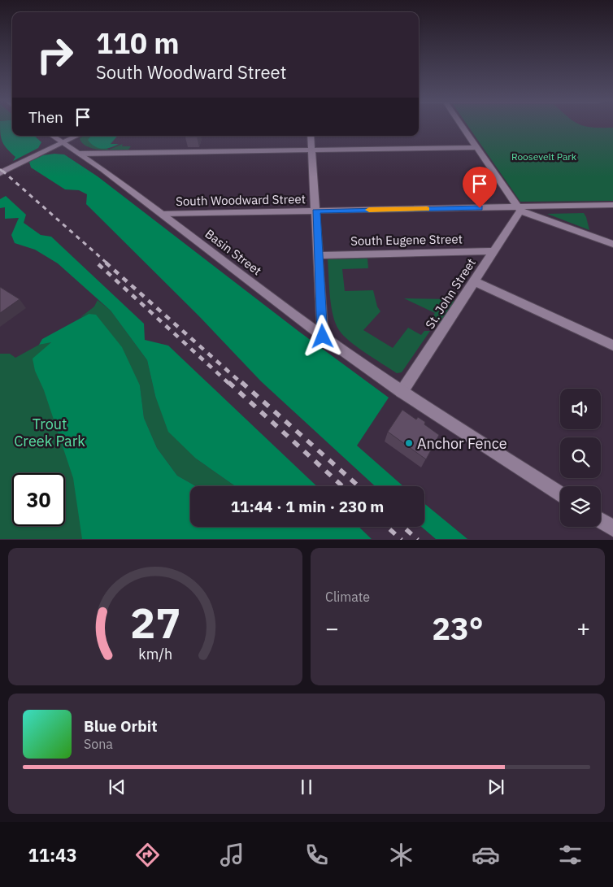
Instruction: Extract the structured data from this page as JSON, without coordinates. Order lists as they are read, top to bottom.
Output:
{
  "streets": {
    "street": [
      "South Woodward Street",
      "South Eugene Street",
      "Basin Street",
      "St. John Street"
    ]
  },
  "crossings": [
    ["South Woodward Street", "Basin Street"],
    ["South Woodward Street", "St. John Street"],
    ["South Eugene Street", "St. John Street"],
    ["Basin Street", "St. John Street"]
  ],
  "parks": ["Roosevelt Park", "Trout Creek Park"],
  "places": ["Anchor Fence"],
  "page": {
    "turn": ["110 m", "South Woodward Street"],
    "then": "Then",
    "limit": "30",
    "trip": "11:44 · 1 min · 230 m",
    "tile": "Climate",
    "heat": ["−", "23°", "+"],
    "song": ["Blue Orbit", "Sona"],
    "tabs": "11:43",
    "gauge": ["27", "km/h"]
  }
}
